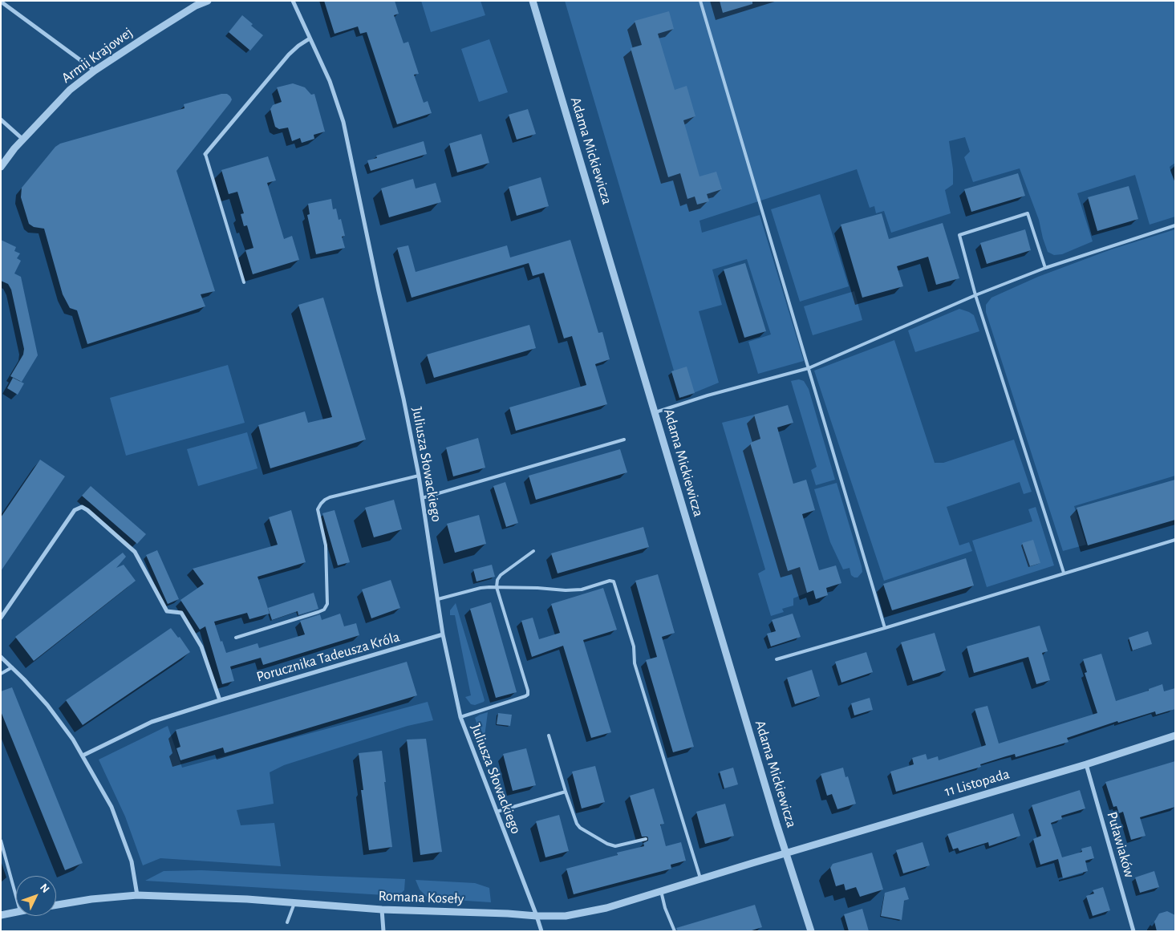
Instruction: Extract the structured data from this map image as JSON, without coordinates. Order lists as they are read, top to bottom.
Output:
{
  "streets": {
    "street": [
      "Armii Krajowej",
      "Adama Mickiewicza",
      "Juliusza Słowackiego",
      "Porucznika Tadeusza Króla",
      "11 Listopada",
      "Puławiaków",
      "Romana Koseły"
    ]
  },
  "crossings": [
    ["Adama Mickiewicza", "11 Listopada"],
    ["Adama Mickiewicza", "Romana Koseły"],
    ["Juliusza Słowackiego", "Porucznika Tadeusza Króla"],
    ["Juliusza Słowackiego", "Romana Koseły"],
    ["11 Listopada", "Puławiaków"],
    ["11 Listopada", "Romana Koseły"]
  ],
  "north": "top right"
}
